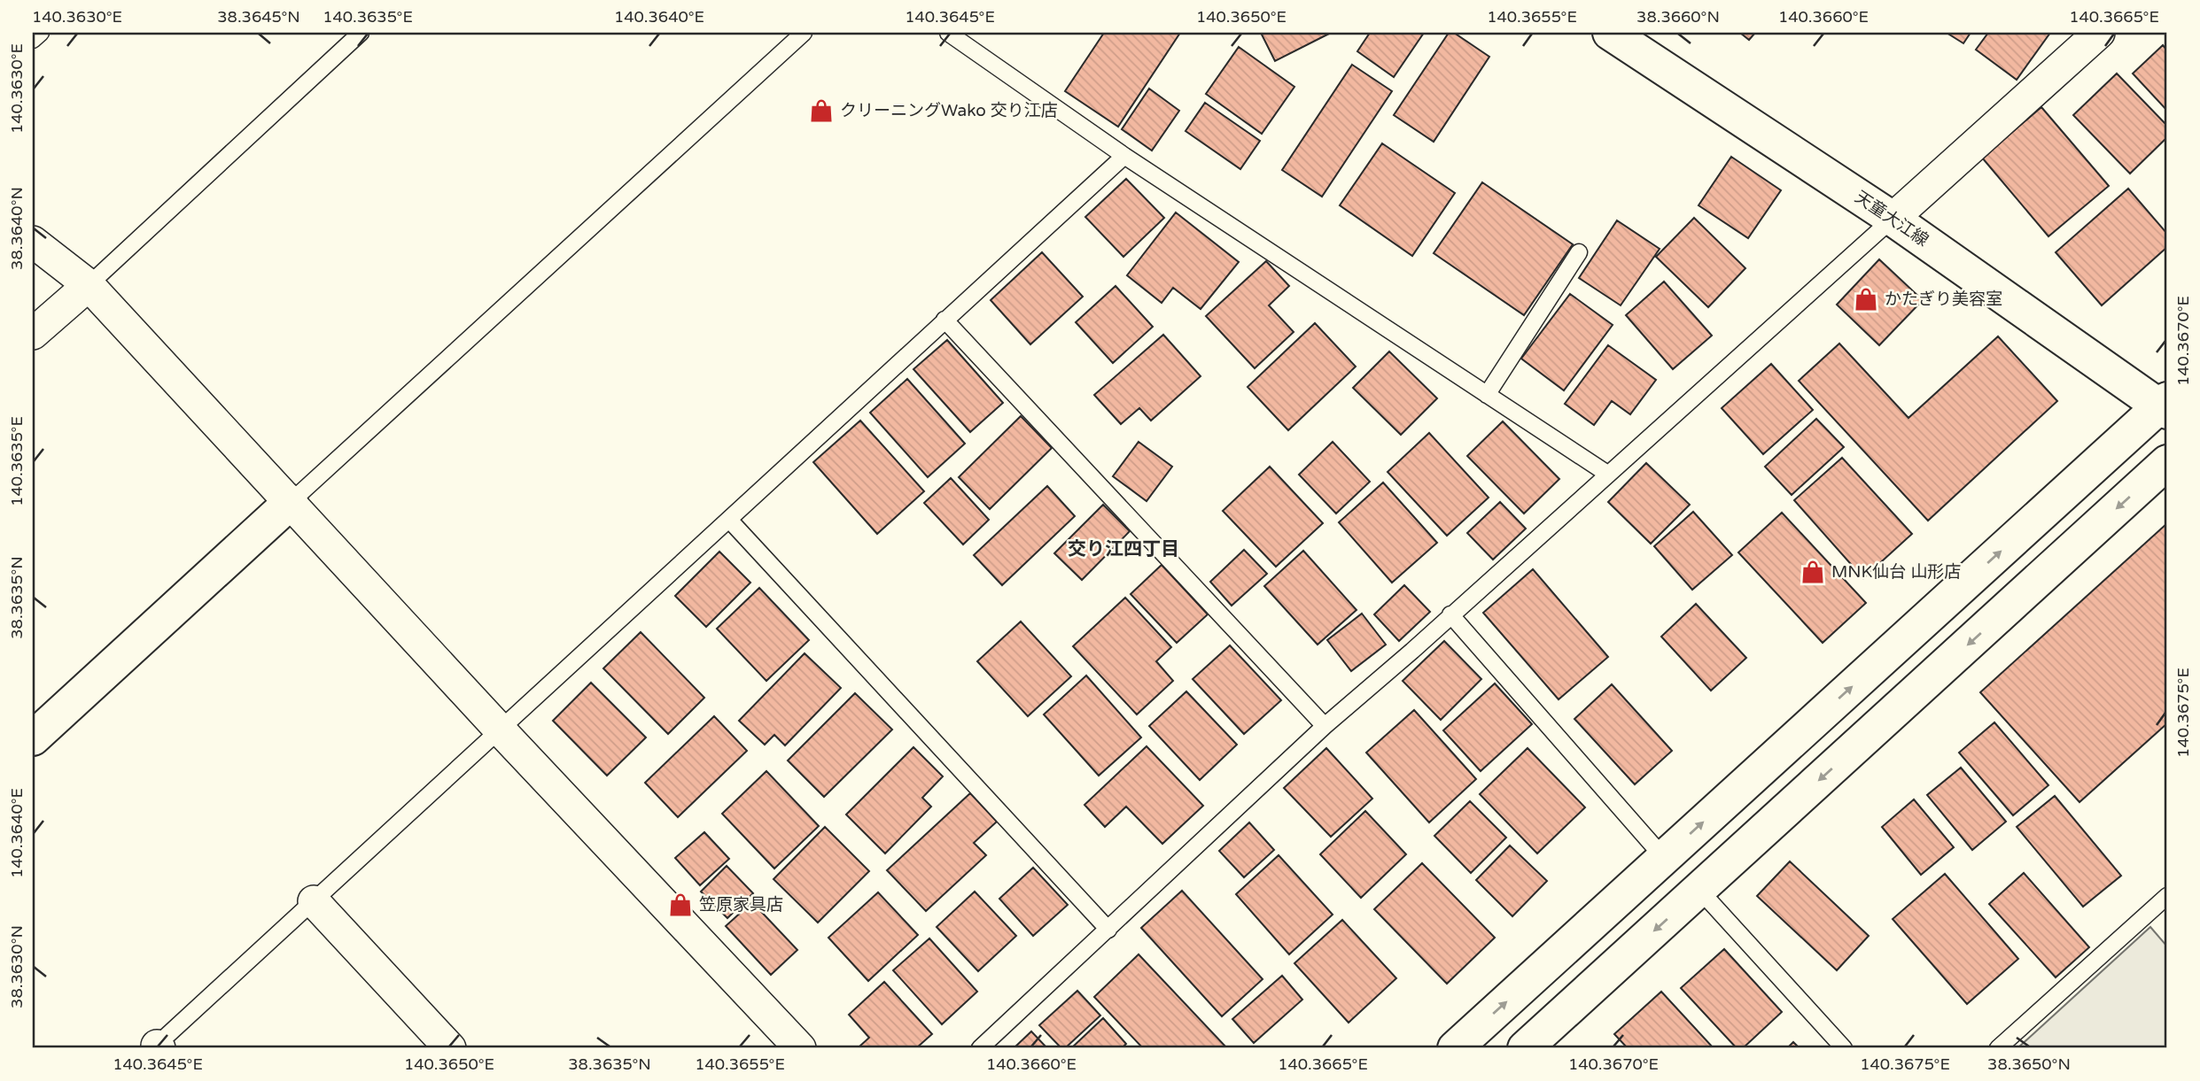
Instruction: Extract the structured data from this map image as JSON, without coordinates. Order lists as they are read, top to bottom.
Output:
{
  "streets": {
    "street": ["天童大江線"]
  },
  "districts": ["交り江四丁目"],
  "places": {
    "shop": [
      "クリーニングWako 交り江店",
      "かたぎり美容室",
      "MNK仙台 山形店",
      "笠原家具店"
    ]
  },
  "coordinates": [
    "140.3630°E",
    "38.3645°N",
    "140.3635°E",
    "140.3640°E",
    "140.3645°E",
    "140.3650°E",
    "140.3655°E",
    "38.3660°N",
    "140.3660°E",
    "140.3665°E",
    "38.3640°N",
    "140.3670°E",
    "38.3635°N",
    "140.3675°E",
    "38.3630°N",
    "38.3650°N"
  ]
}
